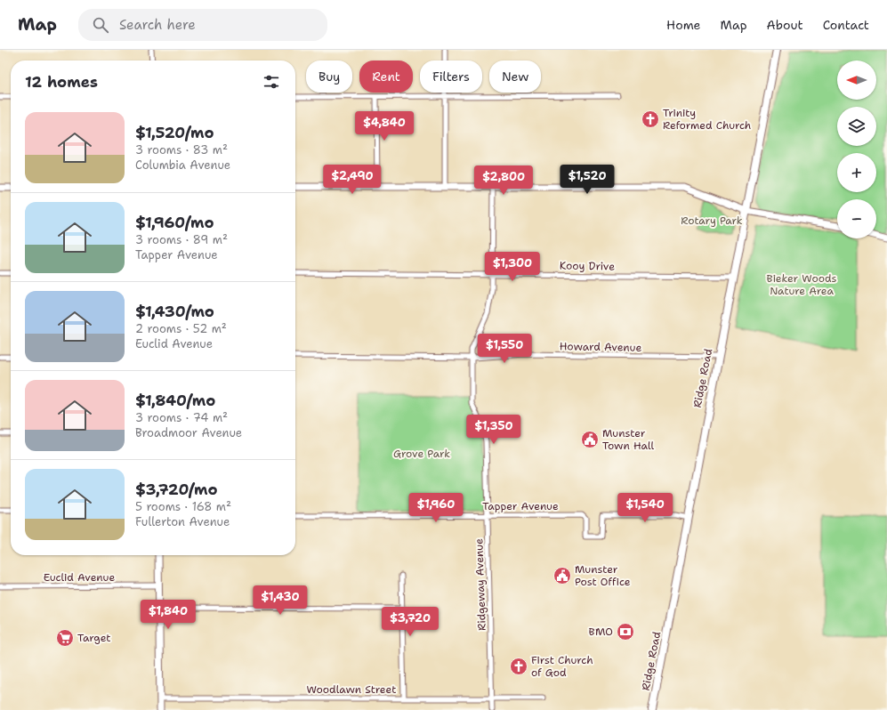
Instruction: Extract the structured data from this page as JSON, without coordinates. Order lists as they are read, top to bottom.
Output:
{
  "streets": {
    "main road": ["Ridge Road"],
    "street": [
      "Kooy Drive",
      "Howard Avenue",
      "Tapper Avenue",
      "Euclid Avenue",
      "Ridgeway Avenue",
      "Woodlawn Street"
    ]
  },
  "crossings": [
    ["Kooy Drive", "Ridge Road"],
    ["Kooy Drive", "Ridgeway Avenue"],
    ["Howard Avenue", "Ridge Road"],
    ["Howard Avenue", "Ridgeway Avenue"],
    ["Ridge Road", "Tapper Avenue"],
    ["Tapper Avenue", "Ridgeway Avenue"],
    ["Ridgeway Avenue", "Woodlawn Street"]
  ],
  "parks": ["Rotary Park", "Bieker Woods Nature Area", "Grove Park"],
  "places": {
    "church": ["Trinity Reformed Church", "First Church of God"],
    "public building": ["Munster Town Hall", "Munster Post Office"],
    "bank": ["BMO"],
    "supermarket": ["Target"]
  },
  "north": "left",
  "page": {
    "header": "Map",
    "search": "Search here",
    "nav": [
      "Home",
      "Map",
      "About",
      "Contact"
    ],
    "map_buttons": ["+", "−"],
    "chip": [
      "Buy",
      "Rent",
      "Filters",
      "New"
    ],
    "heading": "12 homes",
    "list": [
      {
        "name": "$1,520/mo",
        "note": "3 rooms · 83 m² · Columbia Avenue"
      },
      {
        "name": "$1,960/mo",
        "note": "3 rooms · 89 m² · Tapper Avenue"
      },
      {
        "name": "$1,430/mo",
        "note": "2 rooms · 52 m² · Euclid Avenue"
      },
      {
        "name": "$1,840/mo",
        "note": "3 rooms · 74 m² · Broadmoor Avenue"
      },
      {
        "name": "$3,720/mo",
        "note": "5 rooms · 168 m² · Fullerton Avenue"
      }
    ],
    "price": [
      "$4,840",
      "$2,490",
      "$1,520",
      "$2,800",
      "$1,300",
      "$1,550",
      "$1,350",
      "$1,960",
      "$1,540",
      "$1,430",
      "$1,840",
      "$3,720"
    ]
  }
}
